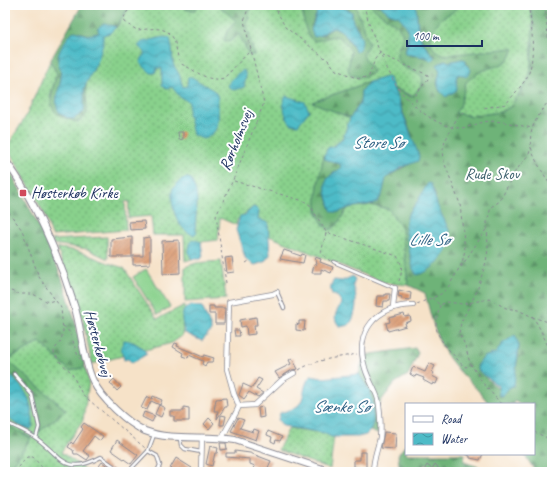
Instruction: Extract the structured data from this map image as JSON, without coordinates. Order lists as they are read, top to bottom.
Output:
{
  "streets": {
    "street": ["Høsterkøbvej"],
    "path": ["Rørholmsvej"]
  },
  "water": ["Store Sø", "Lille Sø", "Sænke Sø"],
  "parks": ["Rude Skov"],
  "places": {
    "transit": ["Høsterkøb Kirke"]
  },
  "legend": ["Road", "Water"],
  "scale_bar": "100 m"
}
